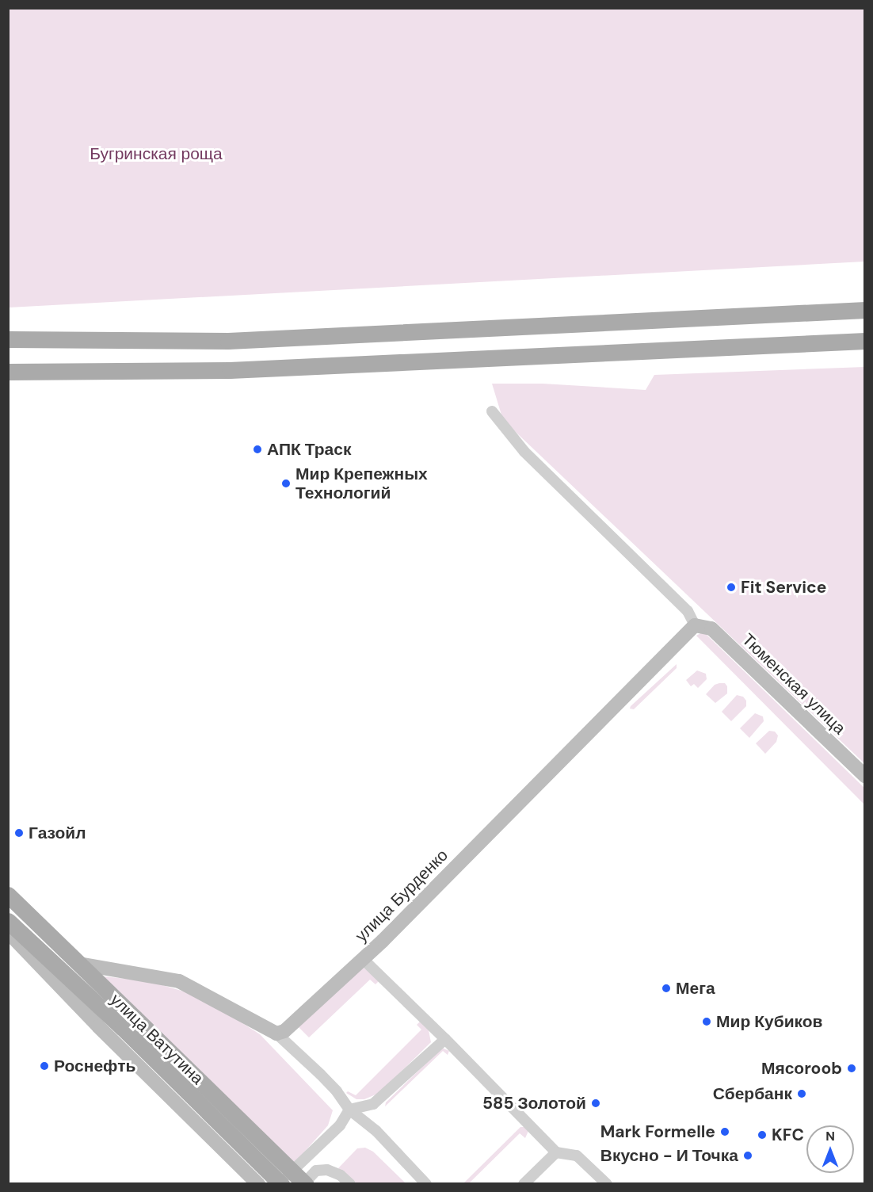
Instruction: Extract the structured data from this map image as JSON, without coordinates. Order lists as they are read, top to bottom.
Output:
{
  "streets": {
    "main road": ["улица Ватутина"],
    "street": ["Тюменская улица", "улица Бурденко"]
  },
  "crossings": [
    ["Тюменская улица", "улица Бурденко"]
  ],
  "parks": ["Бугринская роща"],
  "places": [
    "АПК Траск",
    "Мир Крепежных Технологий",
    "Fit Service",
    "Газойл",
    "Мега",
    "Мир Кубиков",
    "Роснефть",
    "Мясоroob",
    "Сбербанк",
    "585 Золотой",
    "Mark Formelle",
    "KFC",
    "Вкусно - И Точка"
  ],
  "north": "top"
}
